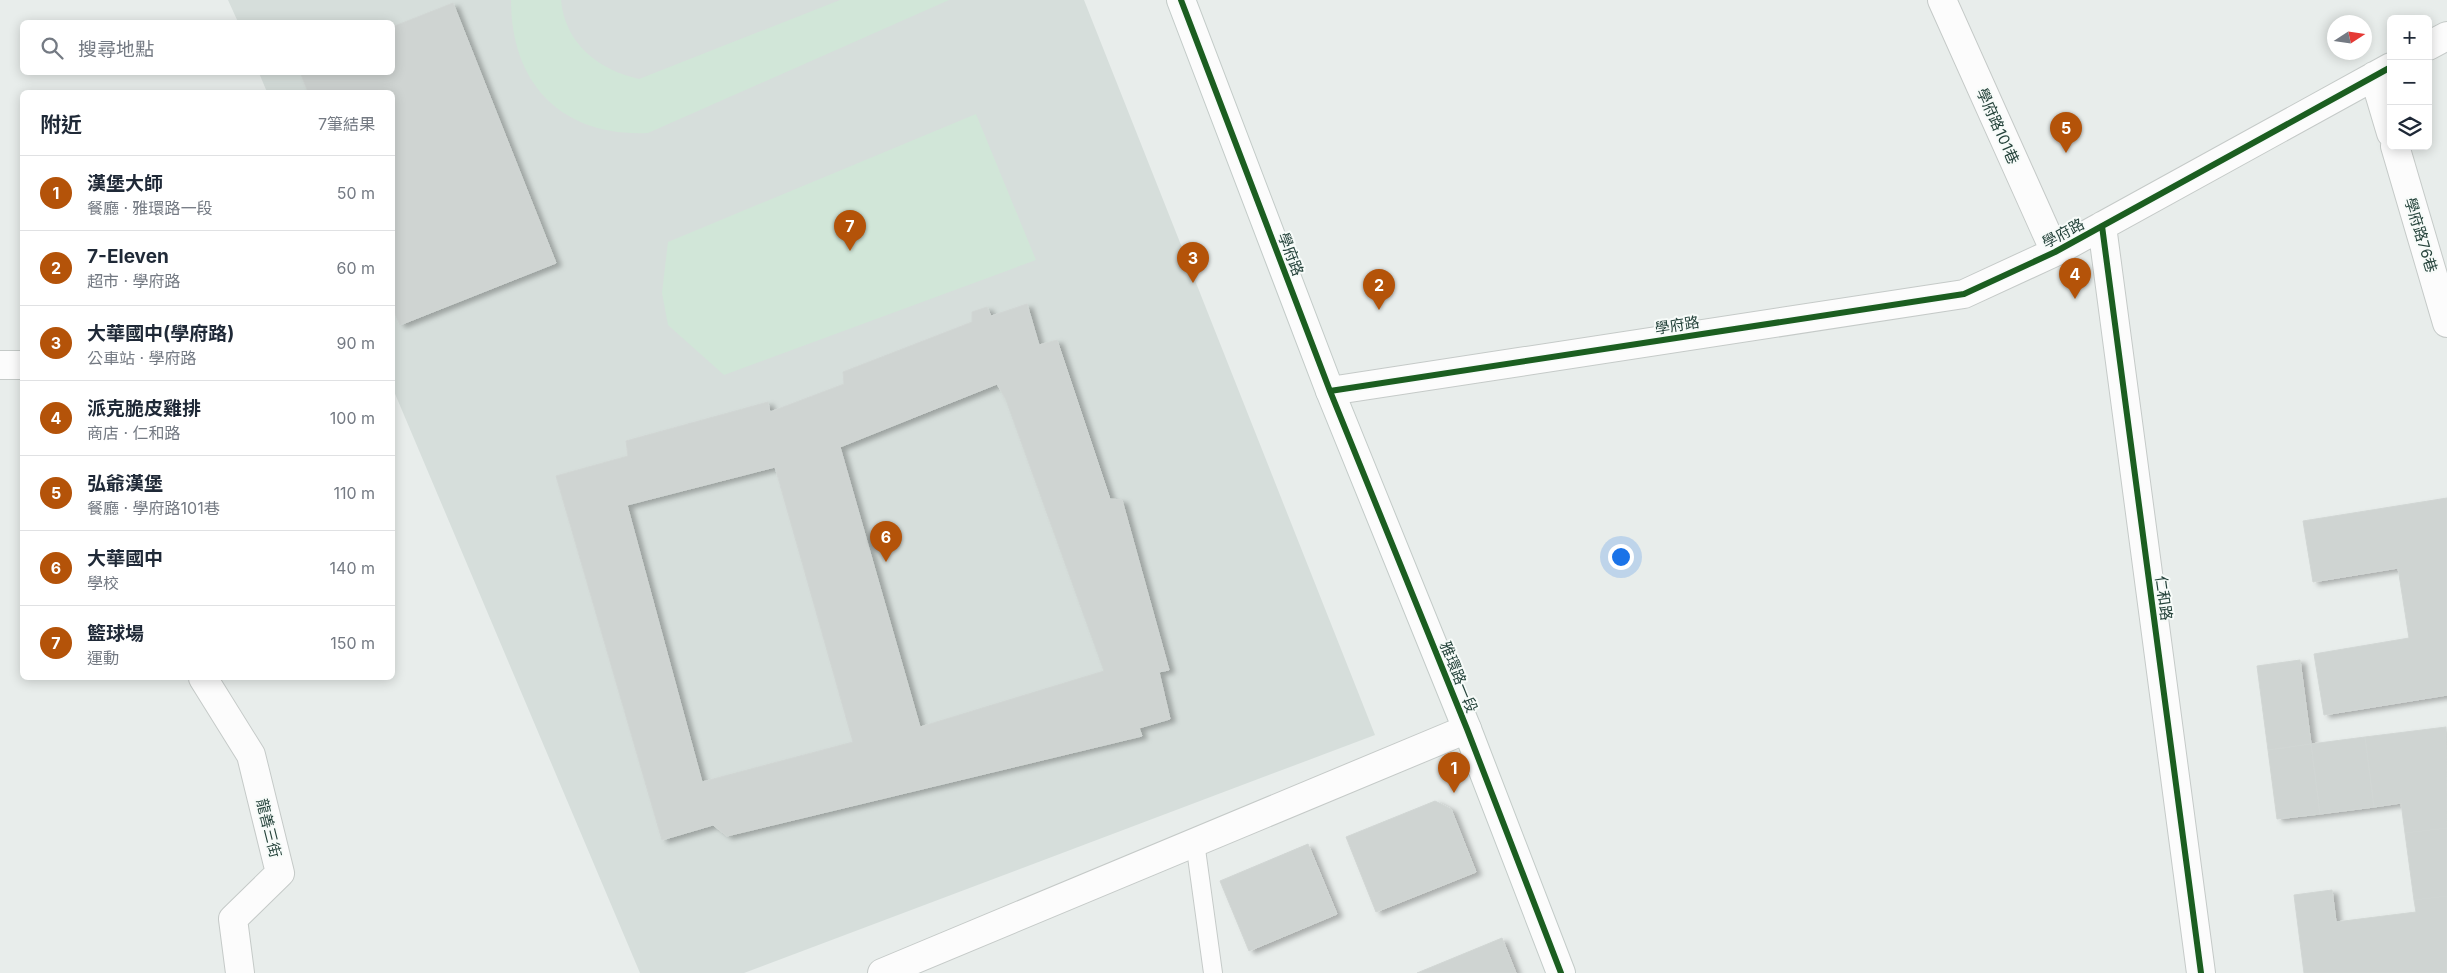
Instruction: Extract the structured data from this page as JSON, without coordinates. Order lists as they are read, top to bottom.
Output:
{
  "streets": {
    "street": [
      "學府路101巷",
      "學府路",
      "學府路76巷",
      "仁和路",
      "雅環路一段",
      "龍善三街"
    ]
  },
  "crossings": [
    ["學府路101巷", "學府路"],
    ["學府路", "仁和路"],
    ["學府路", "雅環路一段"]
  ],
  "north": "right",
  "page": {
    "map_buttons": ["+", "−"],
    "search": "搜尋地點",
    "heading": ["附近", "7筆結果"],
    "pins": [
      "5",
      "7",
      "3",
      "4",
      "2",
      "6",
      "1"
    ],
    "list": [
      {
        "mark": "1",
        "name": "漢堡大師",
        "note": "餐廳 · 雅環路一段",
        "value": "50 m"
      },
      {
        "mark": "2",
        "name": "7-Eleven",
        "note": "超市 · 學府路",
        "value": "60 m"
      },
      {
        "mark": "3",
        "name": "大華國中(學府路)",
        "note": "公車站 · 學府路",
        "value": "90 m"
      },
      {
        "mark": "4",
        "name": "派克脆皮雞排",
        "note": "商店 · 仁和路",
        "value": "100 m"
      },
      {
        "mark": "5",
        "name": "弘爺漢堡",
        "note": "餐廳 · 學府路101巷",
        "value": "110 m"
      },
      {
        "mark": "6",
        "name": "大華國中",
        "note": "學校",
        "value": "140 m"
      },
      {
        "mark": "7",
        "name": "籃球場",
        "note": "運動",
        "value": "150 m"
      }
    ]
  }
}
